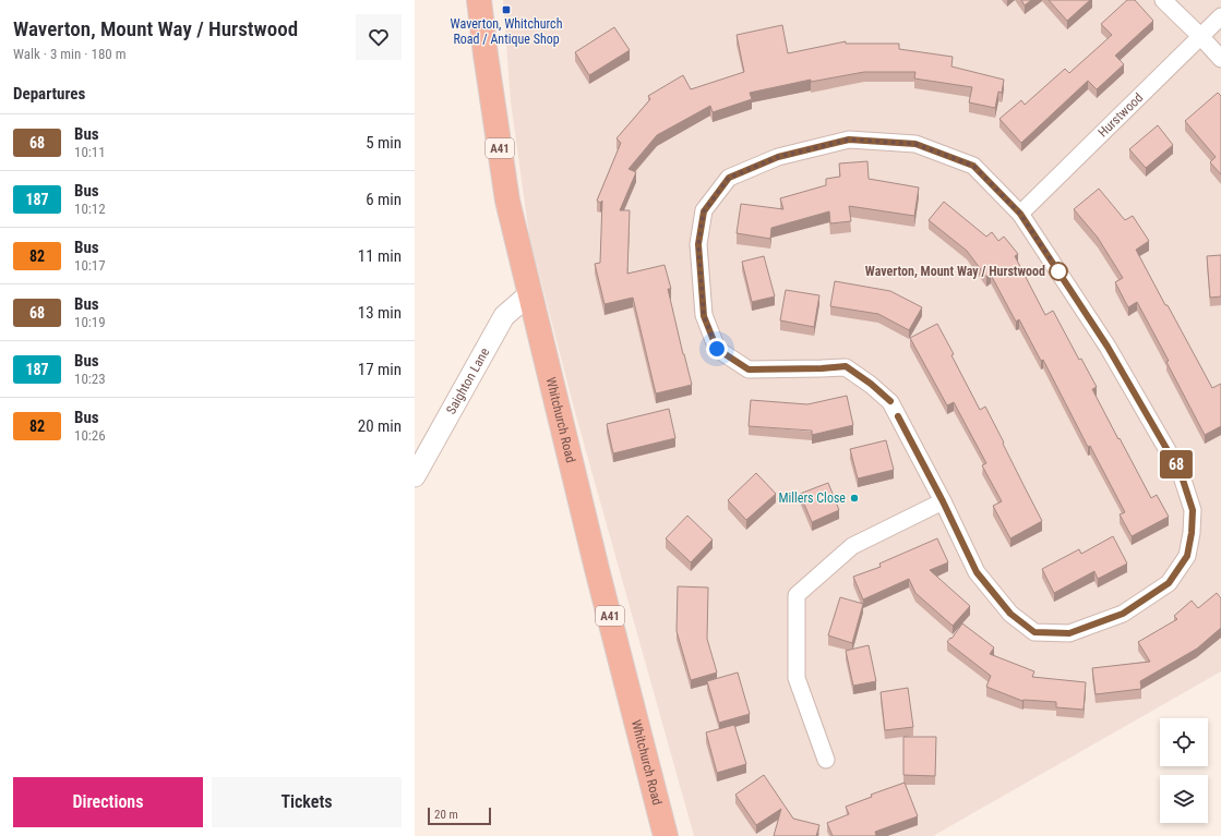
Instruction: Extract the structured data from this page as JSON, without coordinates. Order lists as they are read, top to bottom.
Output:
{
  "streets": {
    "highway": ["A41", "Whitchurch Road"],
    "street": ["Hurstwood", "Saighton Lane"]
  },
  "crossings": [
    ["Saighton Lane", "Whitchurch Road"]
  ],
  "places": {
    "transit": ["Waverton, Whitchurch Road / Antique Shop"],
    "other": ["Waverton, Mount Way / Hurstwood", "Millers Close"]
  },
  "lines": ["bus line 68"],
  "scale_bar": "20 m",
  "page": {
    "heading": [
      ["Waverton, Mount Way / Hurstwood", "Walk · 3 min · 180 m"],
      "Departures"
    ],
    "on_map": "68",
    "list": [
      {
        "mark": "68",
        "name": "Bus",
        "note": "10:11",
        "value": "5 min"
      },
      {
        "mark": "187",
        "name": "Bus",
        "note": "10:12",
        "value": "6 min"
      },
      {
        "mark": "82",
        "name": "Bus",
        "note": "10:17",
        "value": "11 min"
      },
      {
        "mark": "68",
        "name": "Bus",
        "note": "10:19",
        "value": "13 min"
      },
      {
        "mark": "187",
        "name": "Bus",
        "note": "10:23",
        "value": "17 min"
      },
      {
        "mark": "82",
        "name": "Bus",
        "note": "10:26",
        "value": "20 min"
      }
    ],
    "buttons": ["Directions", "Tickets"],
    "scale": "20 m"
  }
}
